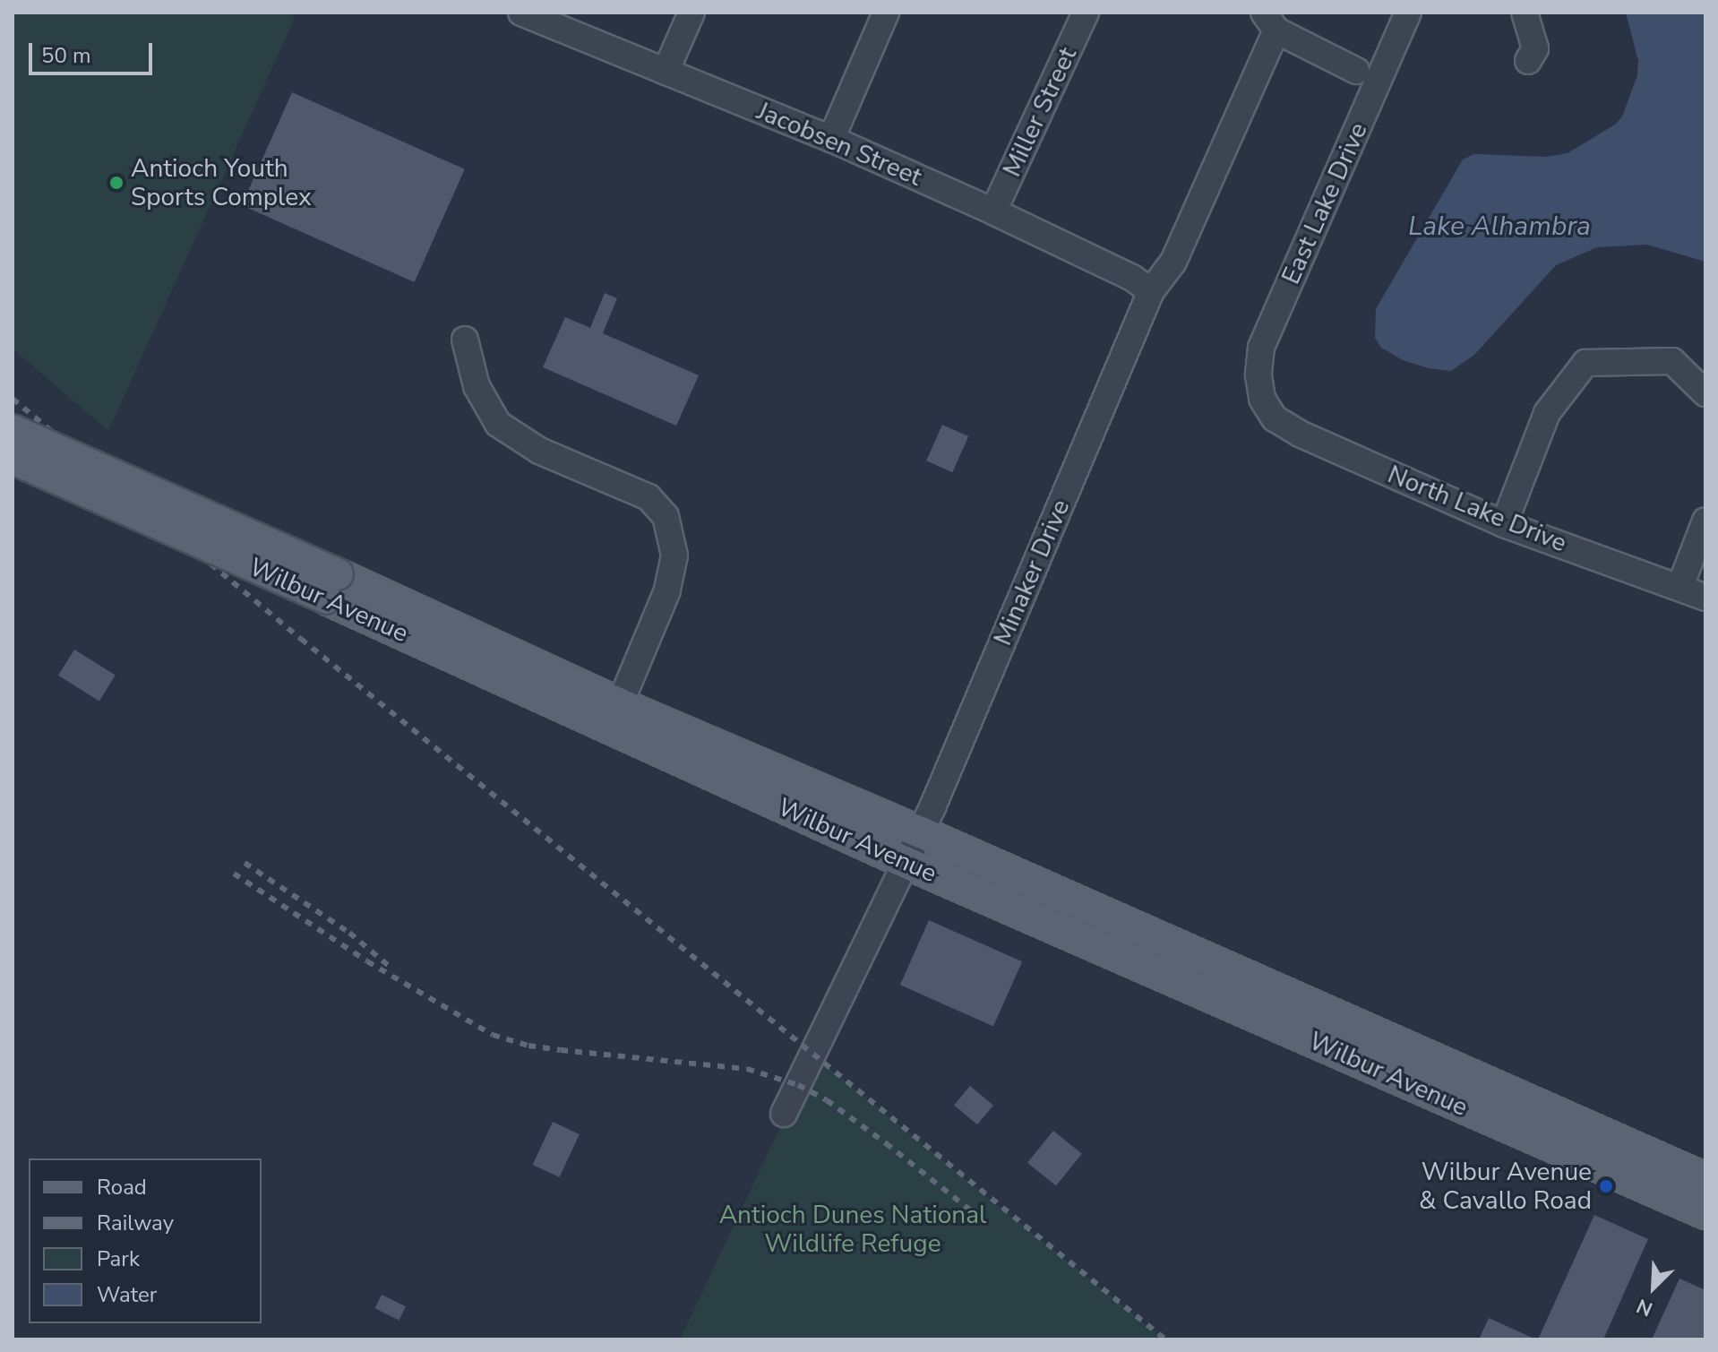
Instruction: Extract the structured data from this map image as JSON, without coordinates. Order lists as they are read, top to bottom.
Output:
{
  "streets": {
    "main road": ["Wilbur Avenue"],
    "street": [
      "Miller Street",
      "Jacobsen Street",
      "East Lake Drive",
      "North Lake Drive",
      "Minaker Drive"
    ]
  },
  "crossings": [
    ["Miller Street", "Jacobsen Street"],
    ["Jacobsen Street", "Minaker Drive"],
    ["East Lake Drive", "North Lake Drive"],
    ["Minaker Drive", "Wilbur Avenue"]
  ],
  "water": ["Lake Alhambra"],
  "parks": ["Antioch Dunes National Wildlife Refuge"],
  "places": ["Antioch Youth Sports Complex", "Wilbur Avenue & Cavallo Road"],
  "legend": [
    "Road",
    "Railway",
    "Park",
    "Water"
  ],
  "scale_bar": "50 m",
  "north": "bottom left"
}
